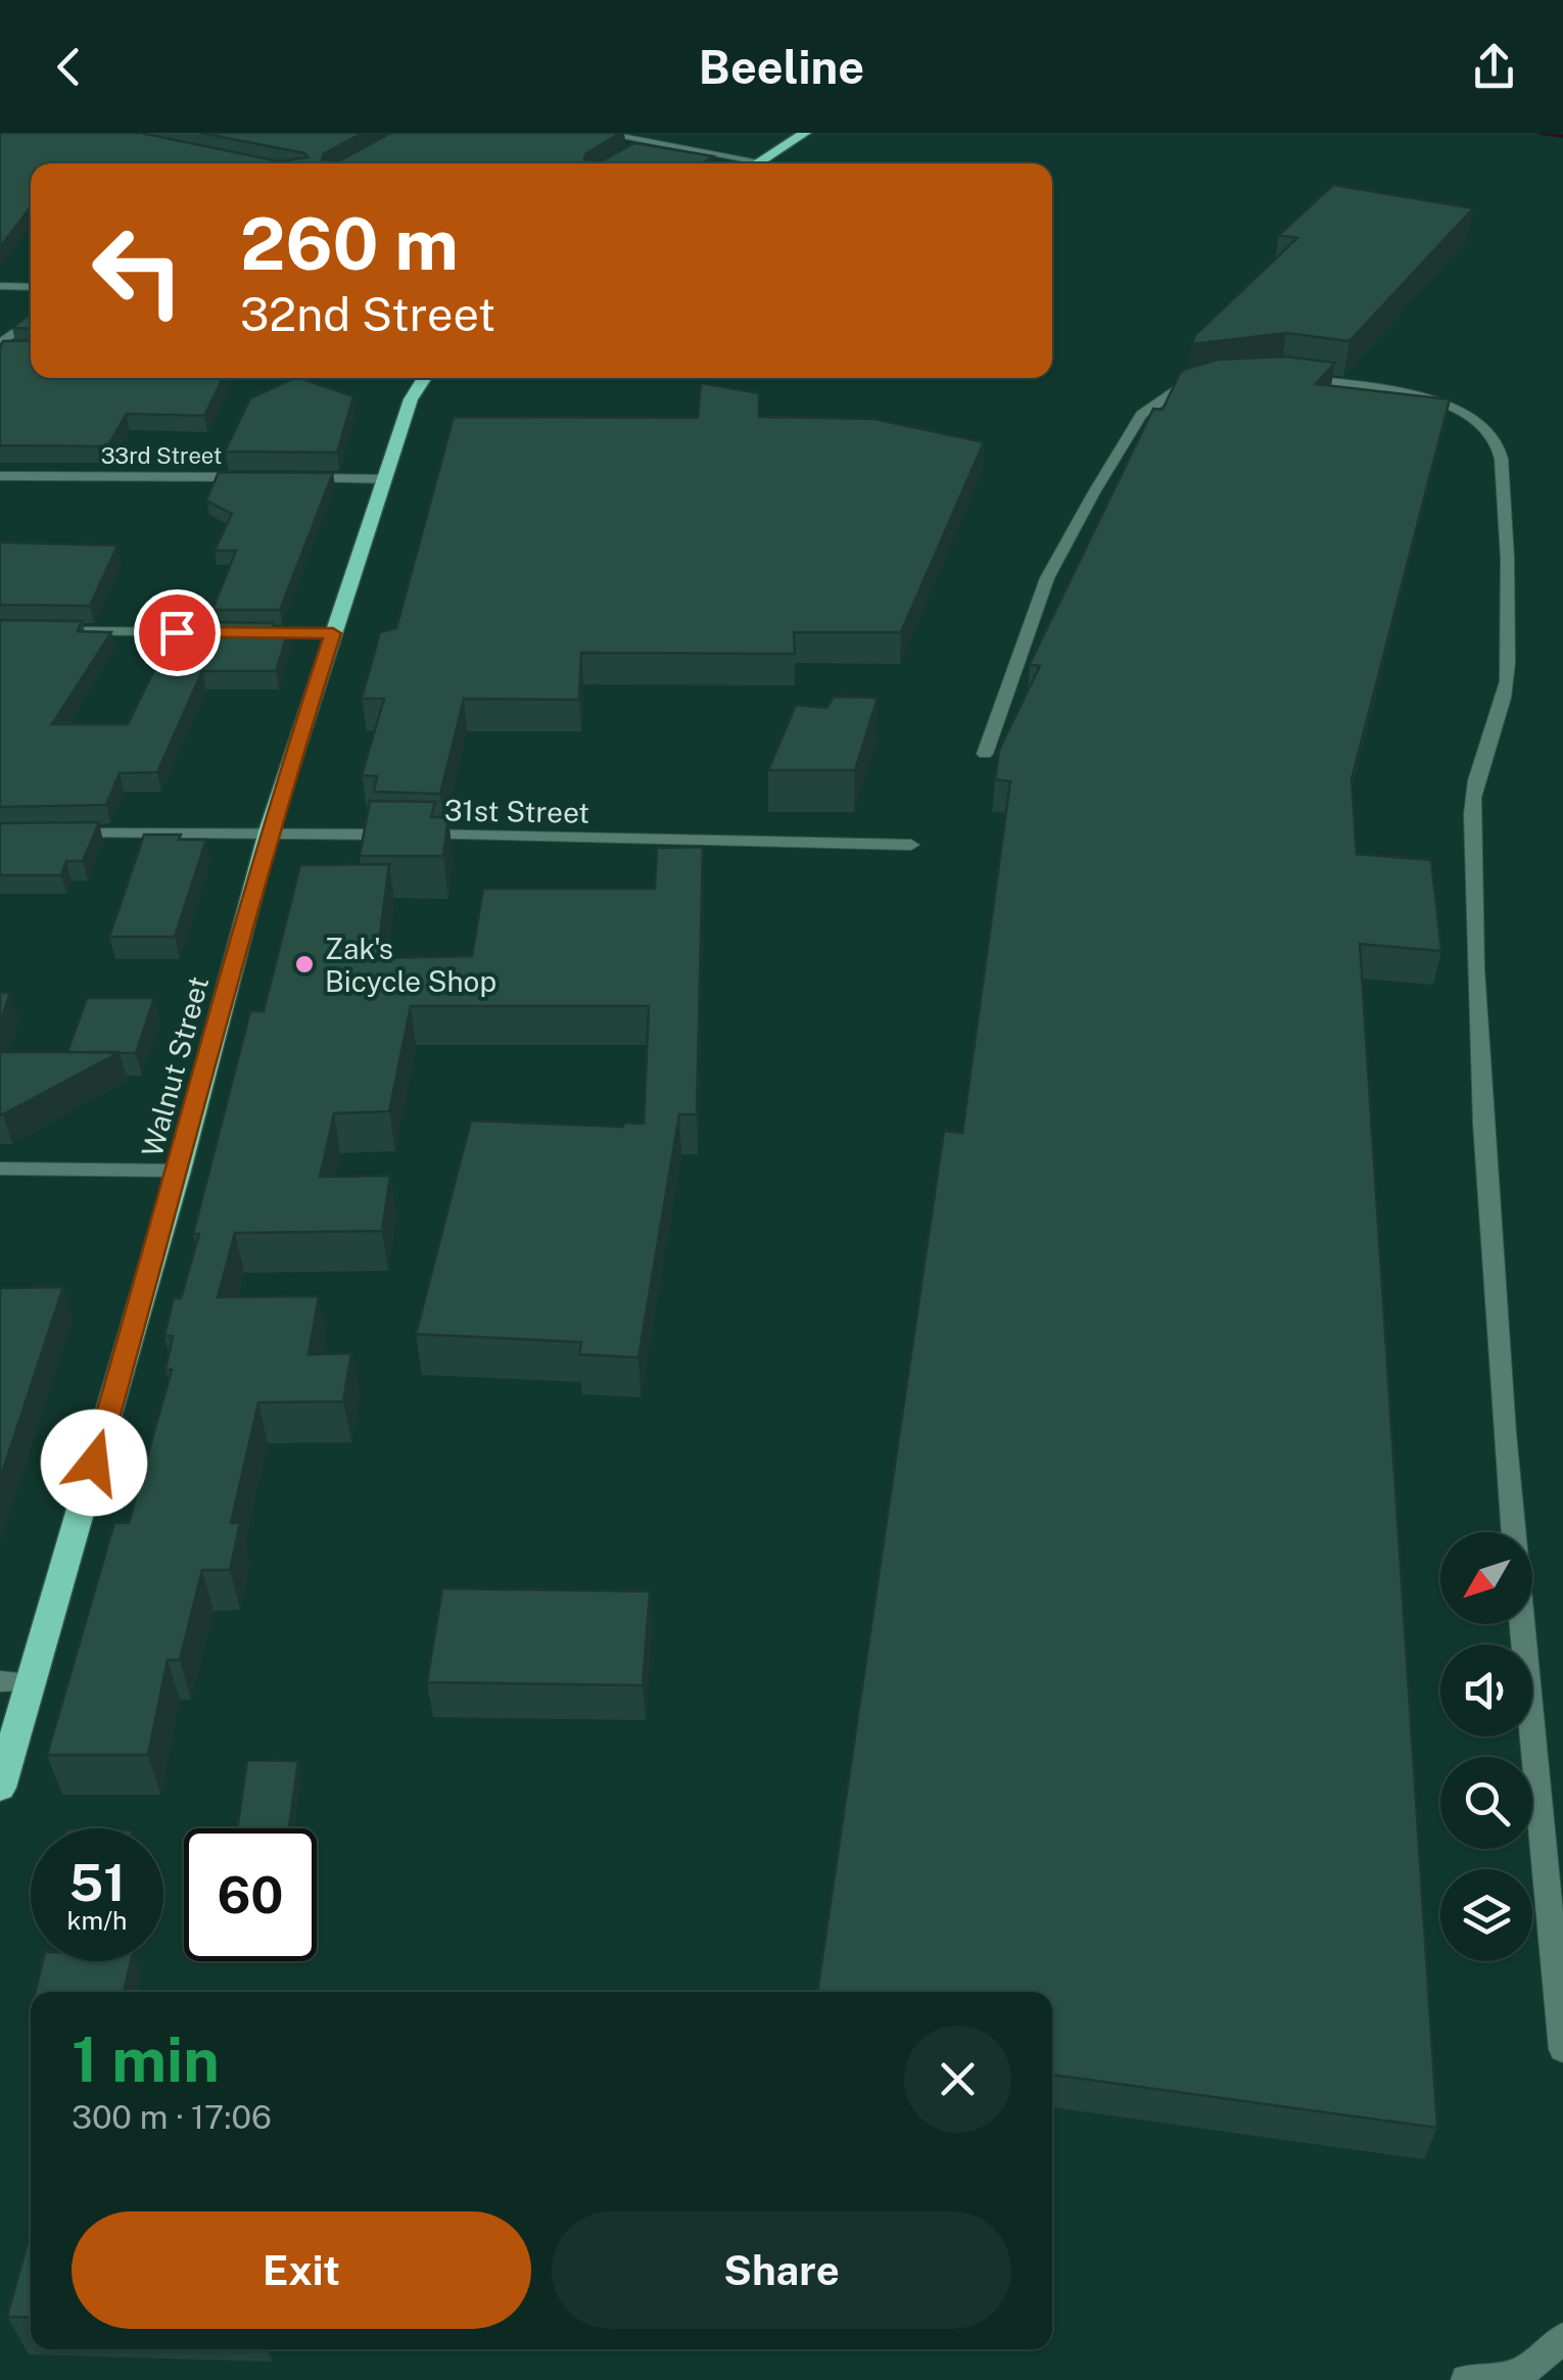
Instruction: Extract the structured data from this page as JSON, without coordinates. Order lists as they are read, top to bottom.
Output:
{
  "streets": {
    "main road": ["Walnut Street"],
    "street": ["33rd Street", "31st Street"]
  },
  "crossings": [
    ["31st Street", "Walnut Street"]
  ],
  "places": ["Zak's Bicycle Shop"],
  "north": "bottom left",
  "page": {
    "header": "Beeline",
    "turn": ["260 m", "32nd Street"],
    "speed": "51 km/h",
    "limit": "60",
    "heading": ["1 min", "300 m · 17:06"],
    "buttons": ["Exit", "Share"]
  }
}
